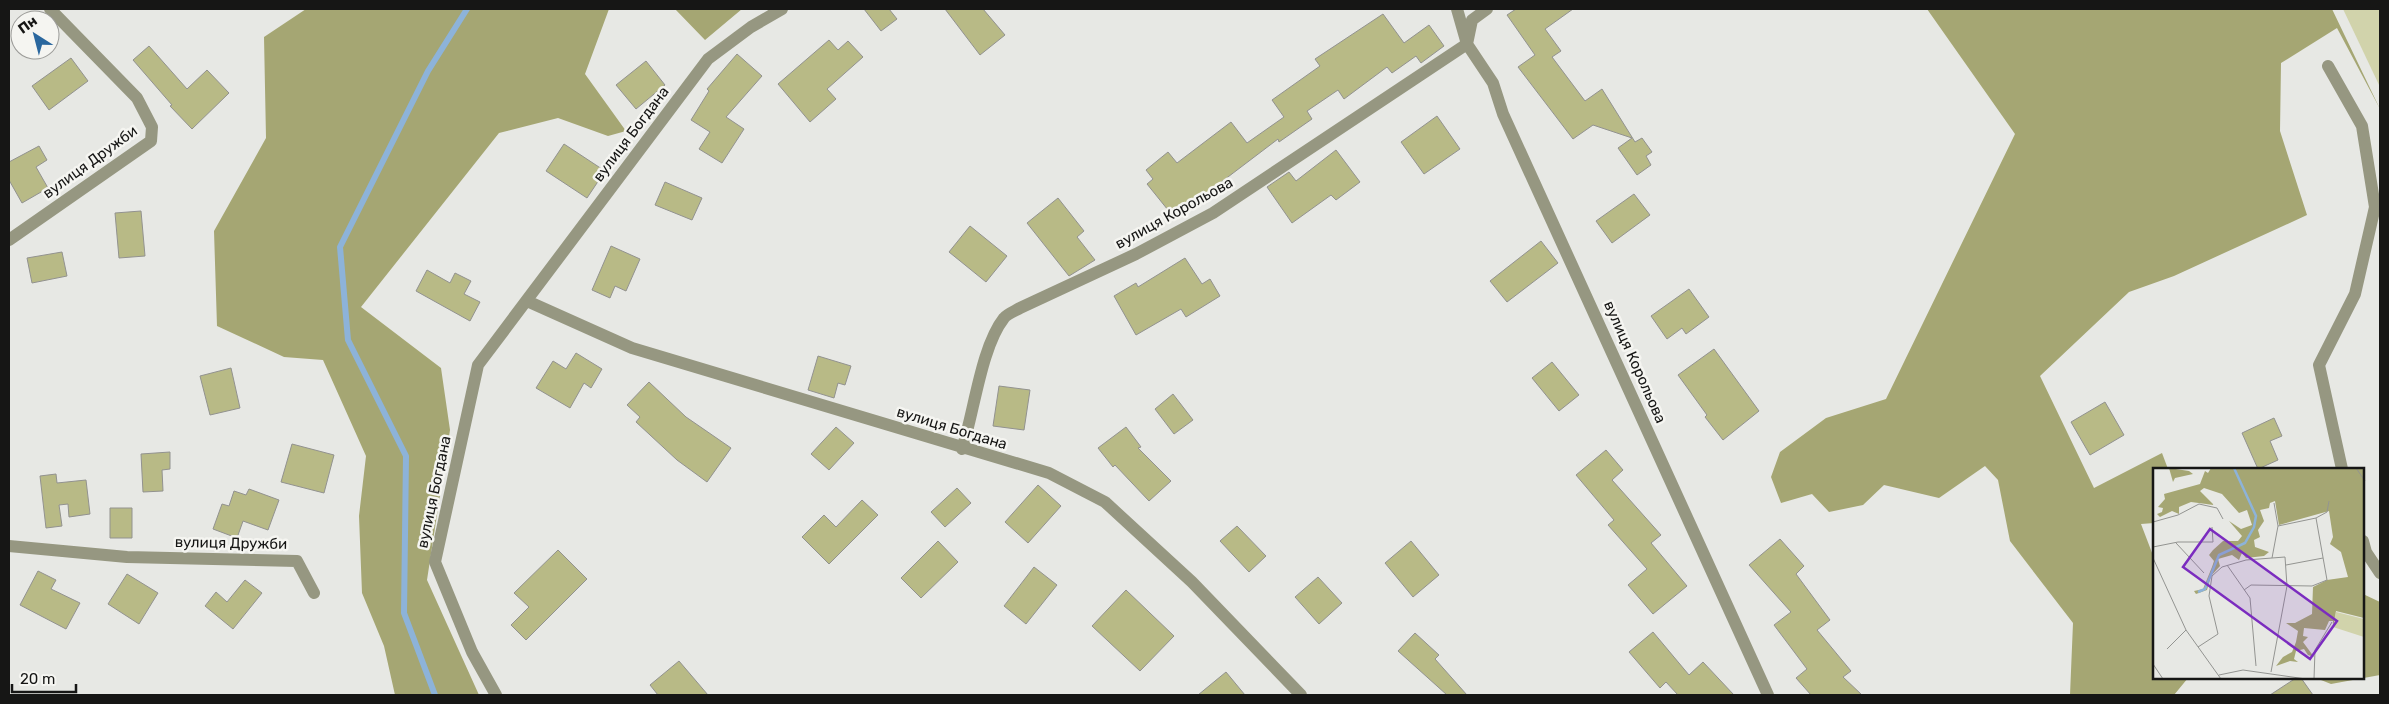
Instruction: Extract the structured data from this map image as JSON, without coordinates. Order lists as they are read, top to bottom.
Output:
{
  "streets": {
    "street": ["вулиця Богдана", "вулиця Дружби", "вулиця Корольова"]
  },
  "crossings": [
    ["вулиця Богдана", "вулиця Корольова"]
  ],
  "scale_bar": "20 m",
  "north": "top left"
}
